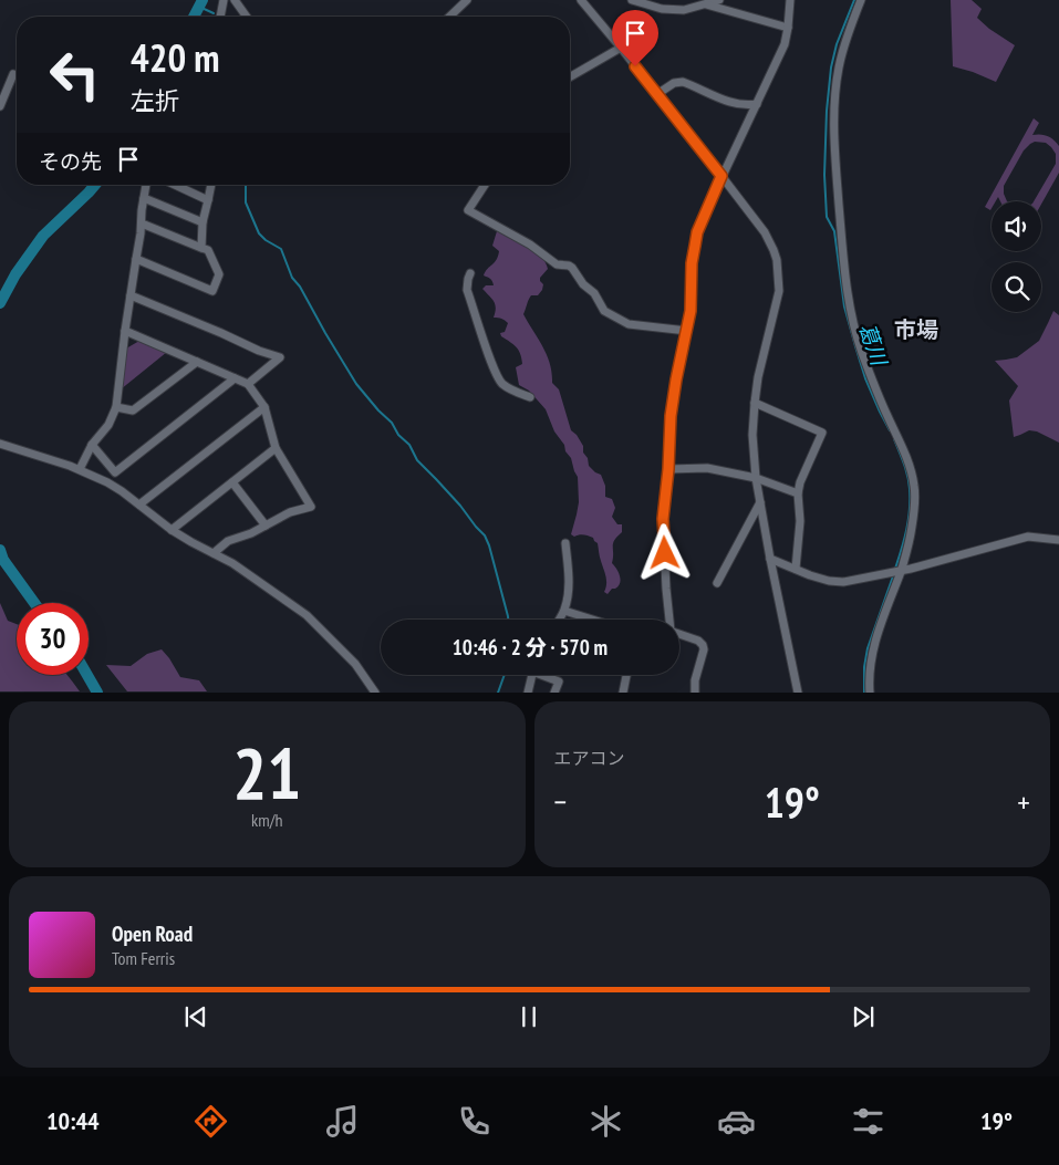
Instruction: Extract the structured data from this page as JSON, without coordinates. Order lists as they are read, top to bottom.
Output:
{
  "districts": ["市場"],
  "water": ["葛川"],
  "page": {
    "turn": ["420 m", "左折"],
    "then": "その先",
    "limit": "30",
    "trip": "10:46 · 2 分 · 570 m",
    "tile": [
      ["21", "km/h"],
      "エアコン"
    ],
    "heat": ["−", "19°", "+"],
    "song": ["Open Road", "Tom Ferris"],
    "tabs": ["10:44", "19°"]
  }
}
